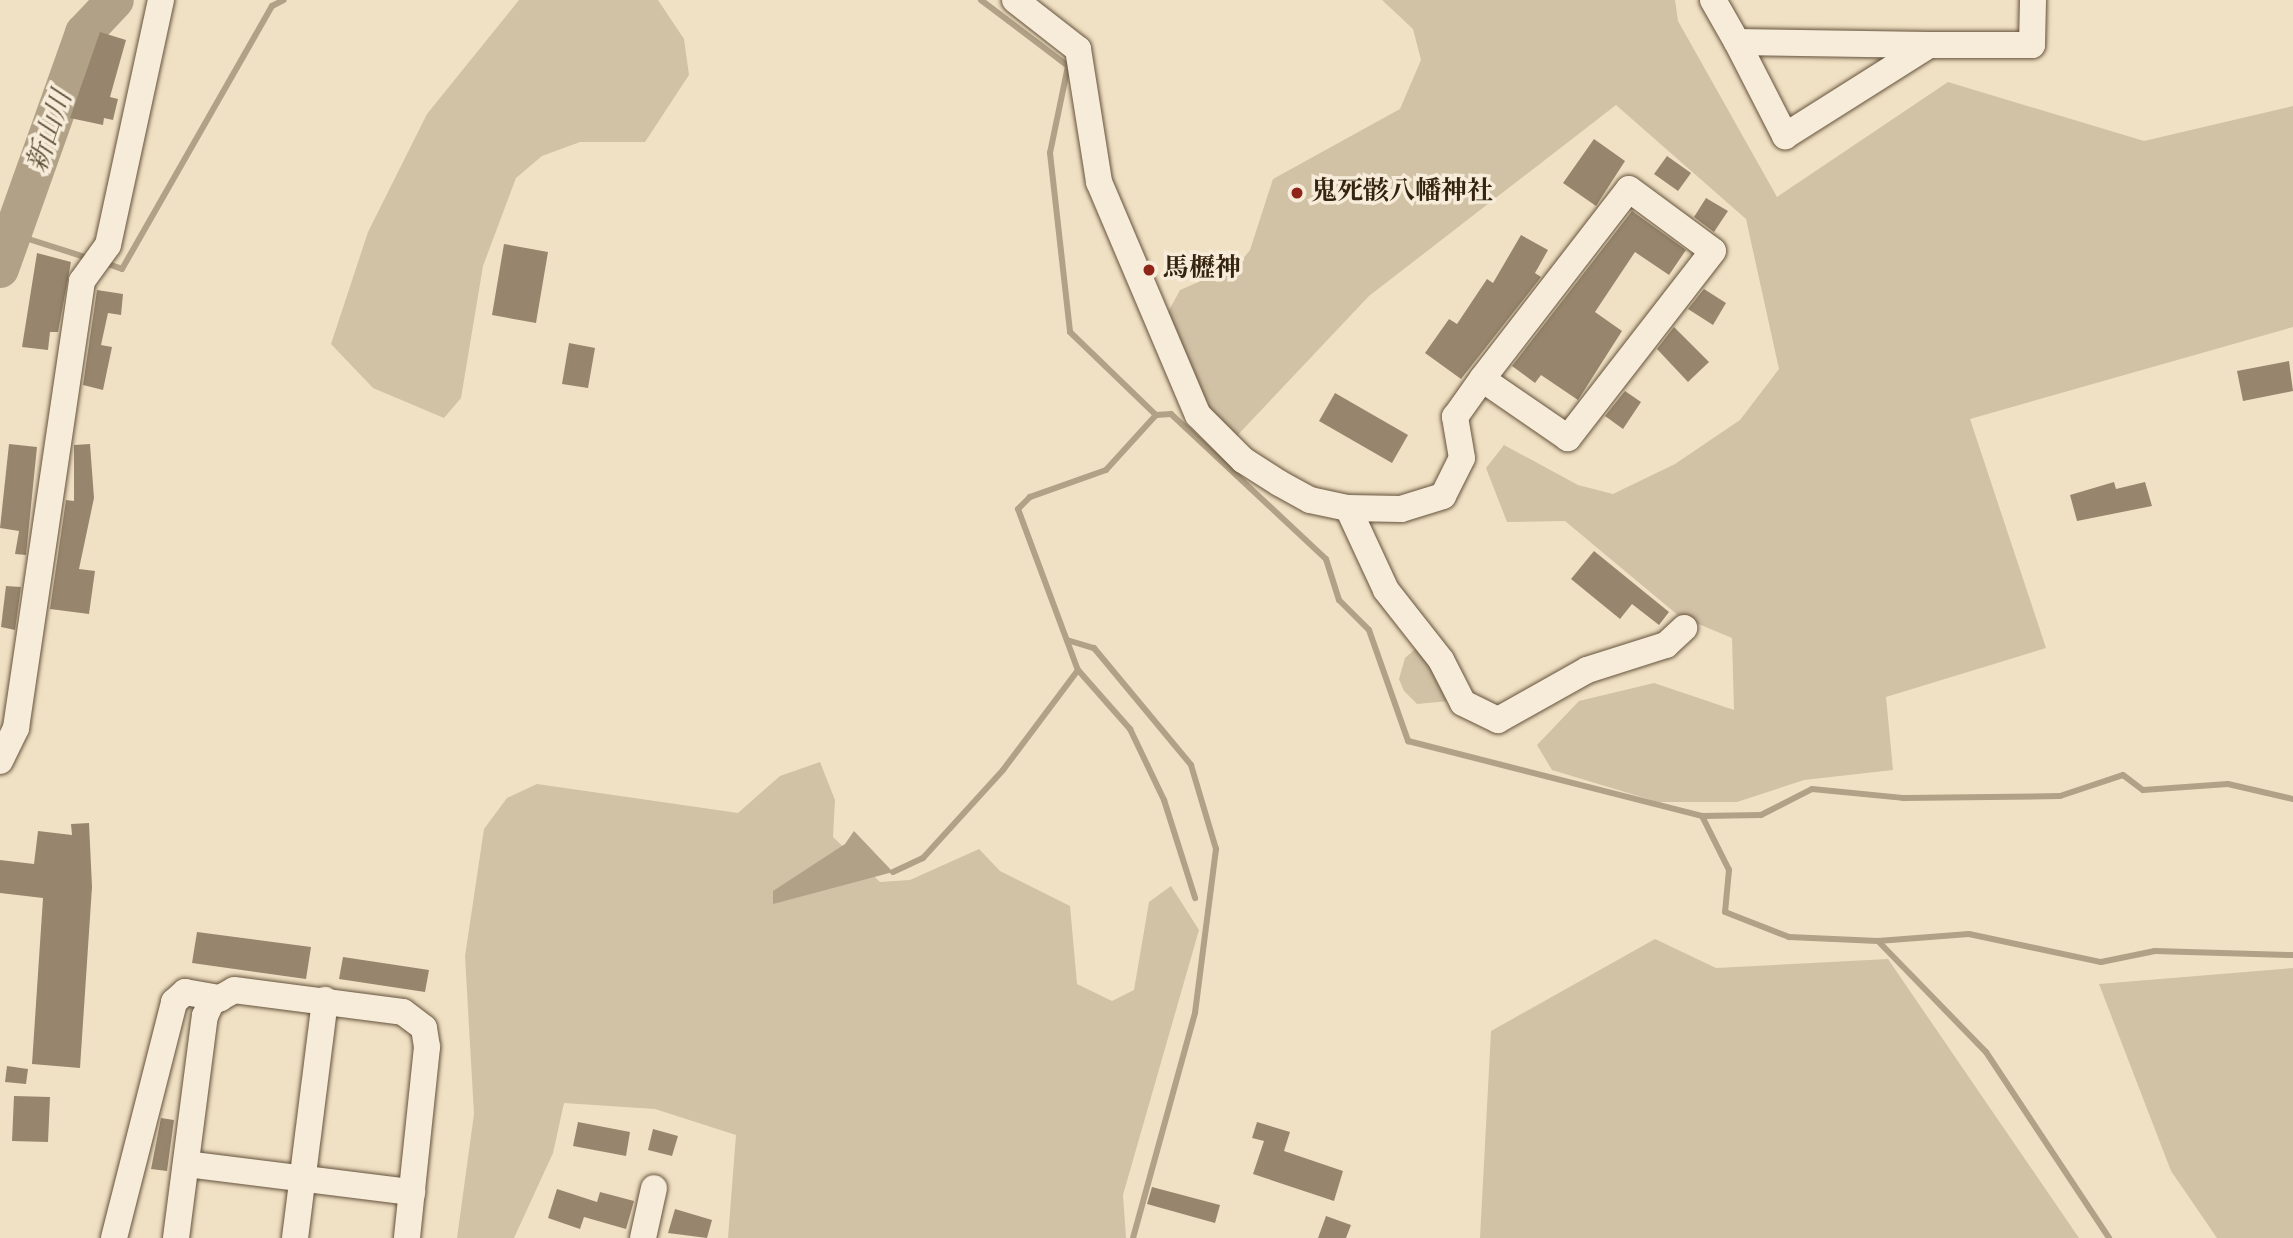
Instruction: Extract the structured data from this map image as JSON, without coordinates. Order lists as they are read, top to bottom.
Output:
{
  "water": ["新山川"],
  "places": ["鬼死骸八幡神社", "馬櫪神"]
}
